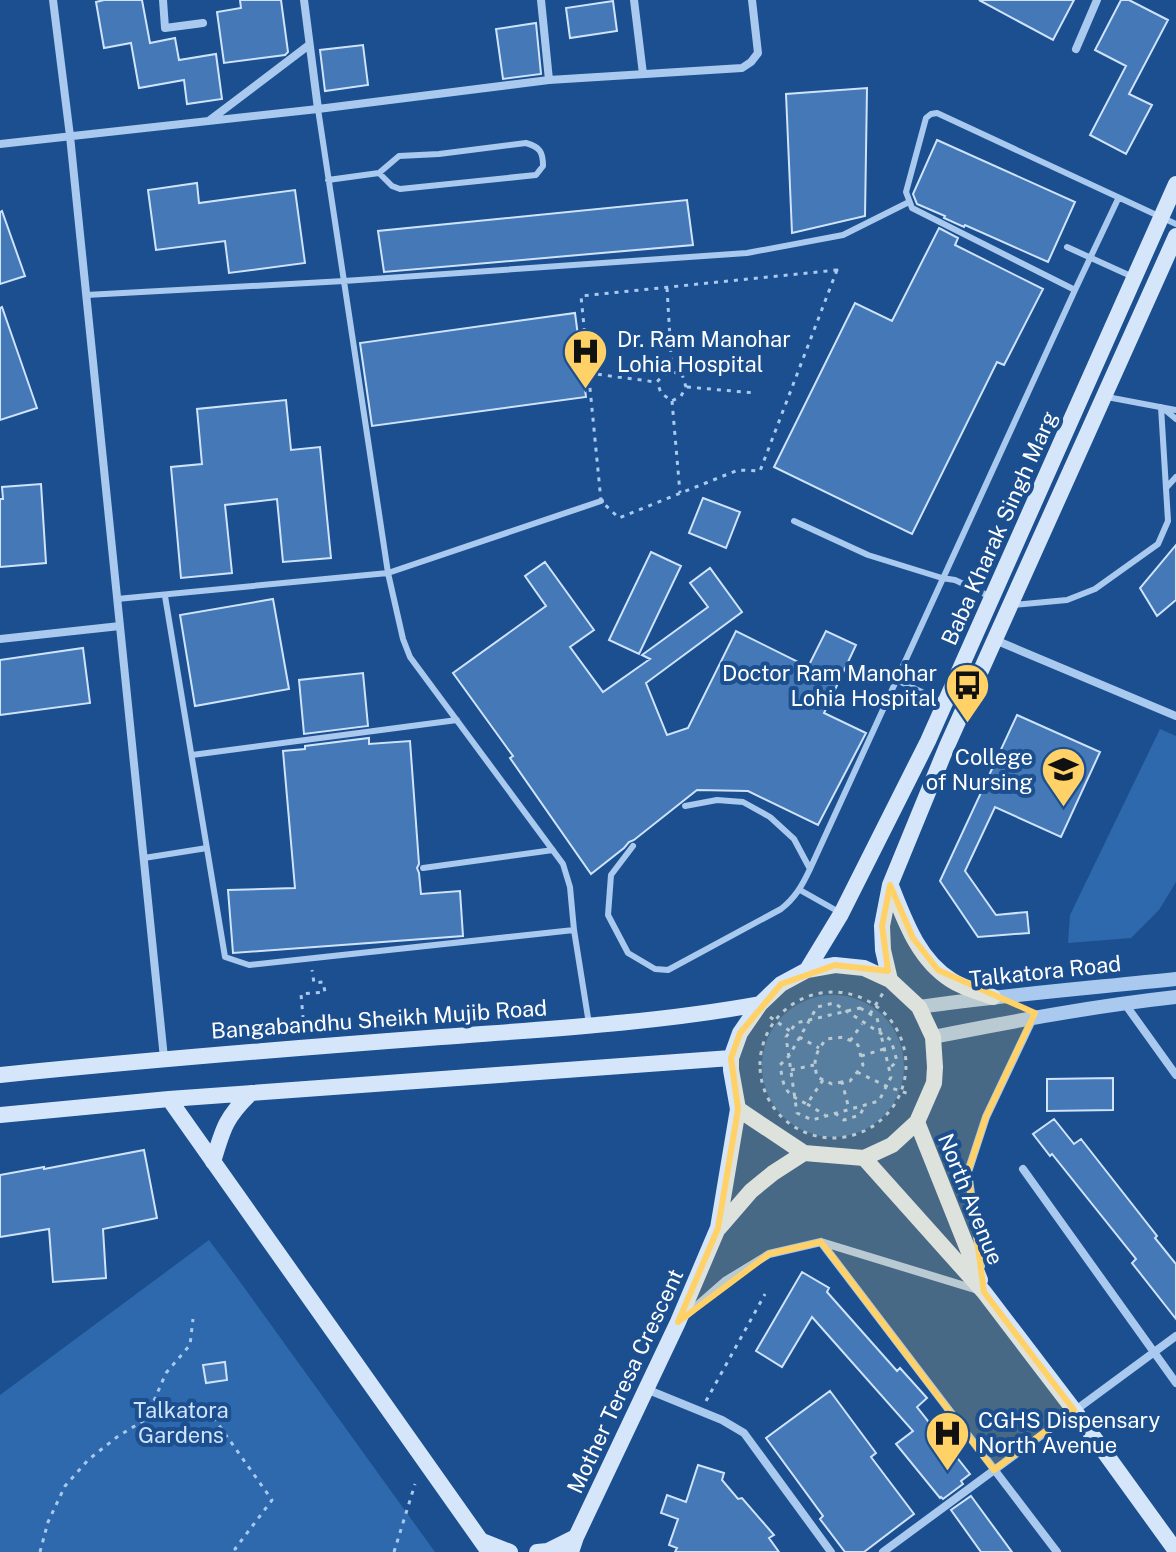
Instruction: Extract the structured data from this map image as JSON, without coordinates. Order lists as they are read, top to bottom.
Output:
{
  "streets": {
    "main road": [
      "Baba Kharak Singh Marg",
      "Bangabandhu Sheikh Mujib Road",
      "North Avenue",
      "Mother Teresa Crescent"
    ],
    "street": ["Talkatora Road"]
  },
  "parks": ["Talkatora Gardens"],
  "places": {
    "hospital": ["Dr. Ram Manohar Lohia Hospital", "CGHS Dispensary North Avenue"],
    "bus stop": ["Doctor Ram Manohar Lohia Hospital"],
    "school or university": ["College of Nursing"]
  }
}
